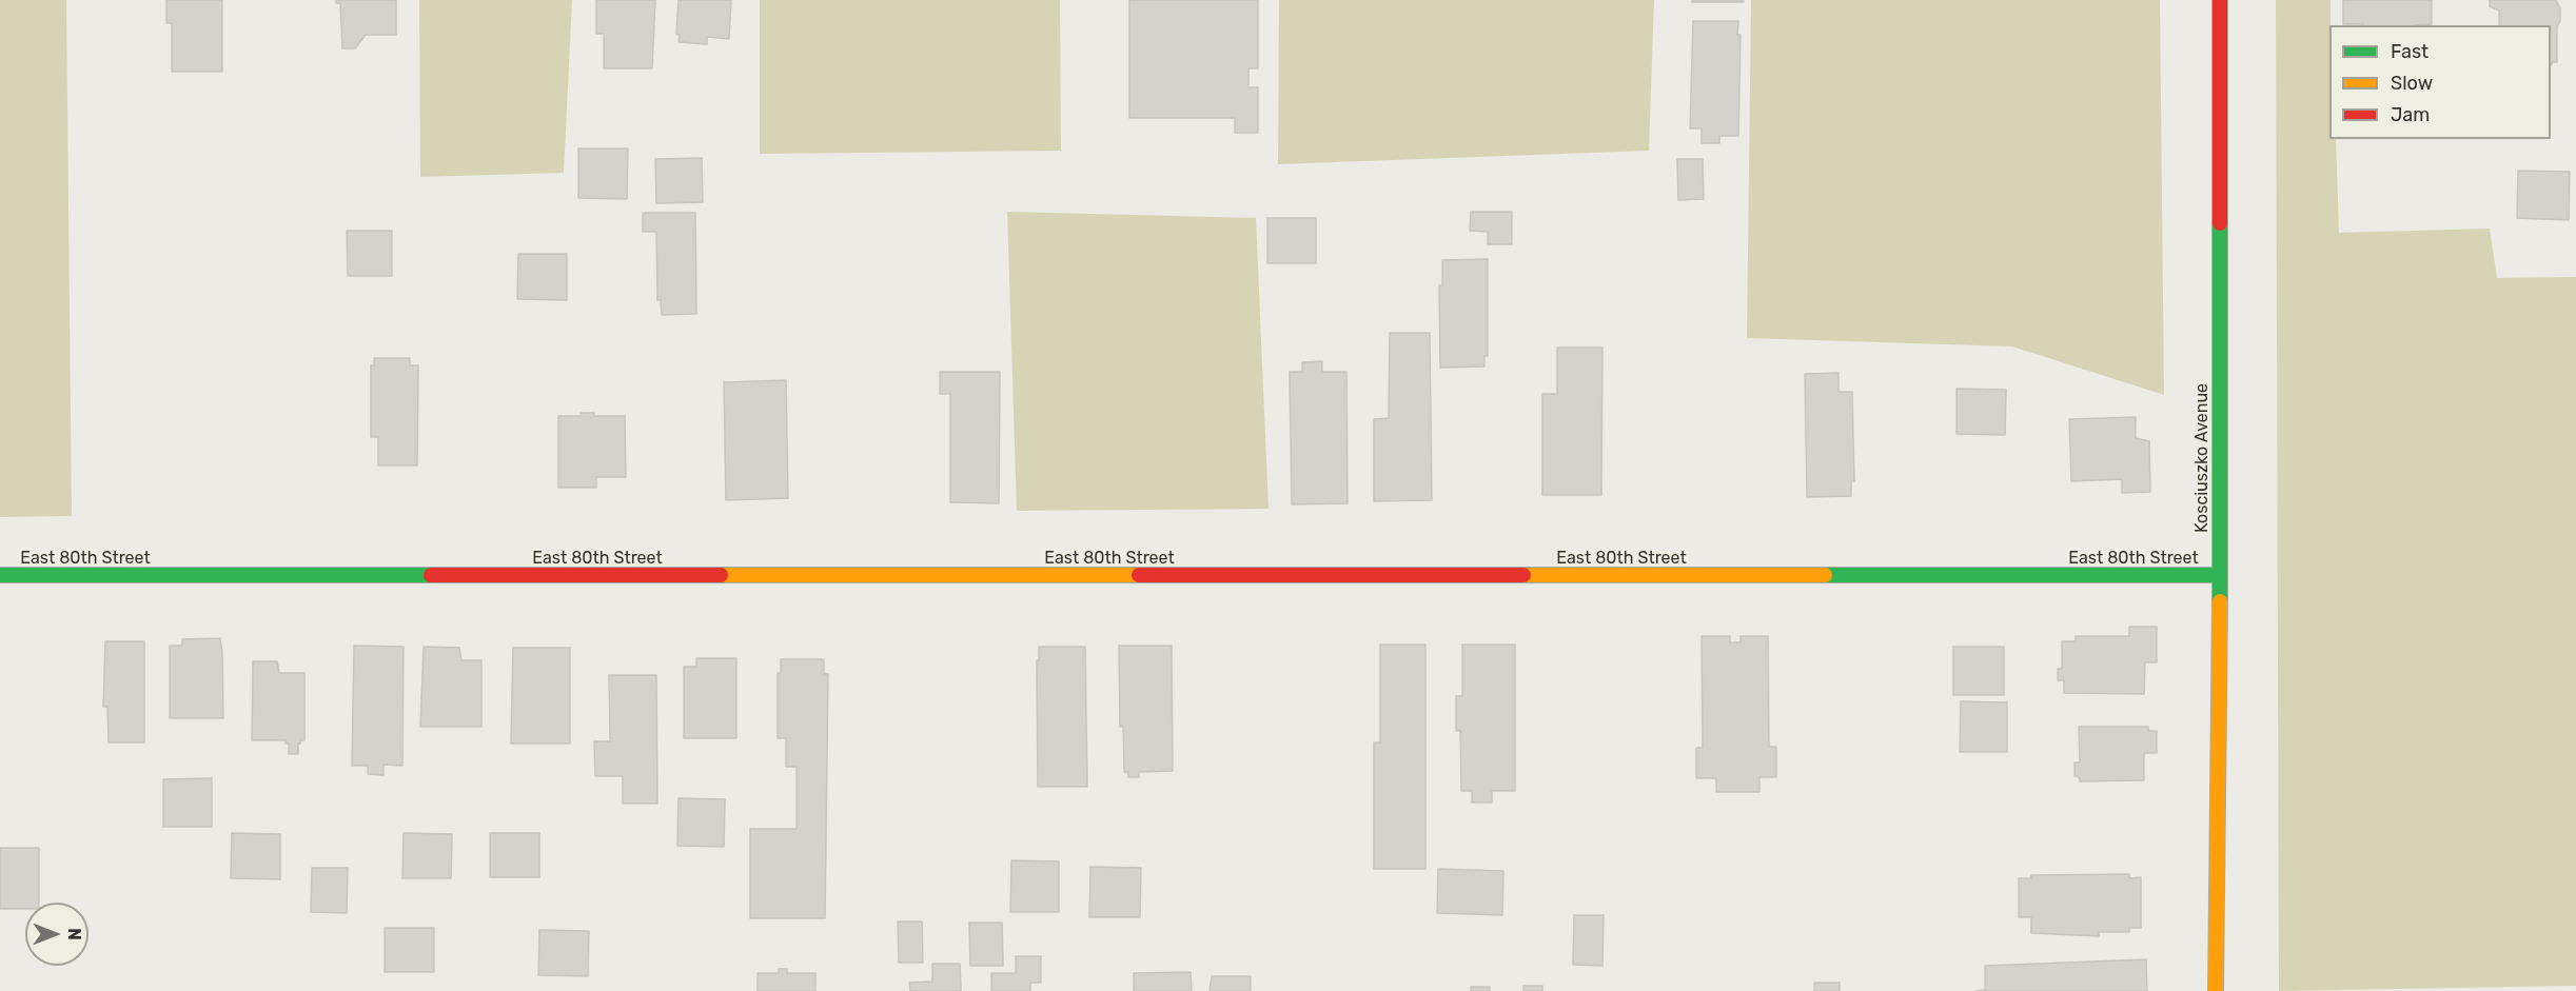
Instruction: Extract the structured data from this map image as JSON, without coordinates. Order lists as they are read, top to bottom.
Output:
{
  "streets": {
    "street": ["Kosciuszko Avenue", "East 80th Street"]
  },
  "crossings": [
    ["Kosciuszko Avenue", "East 80th Street"]
  ],
  "legend": ["Fast", "Slow", "Jam"],
  "north": "right"
}
